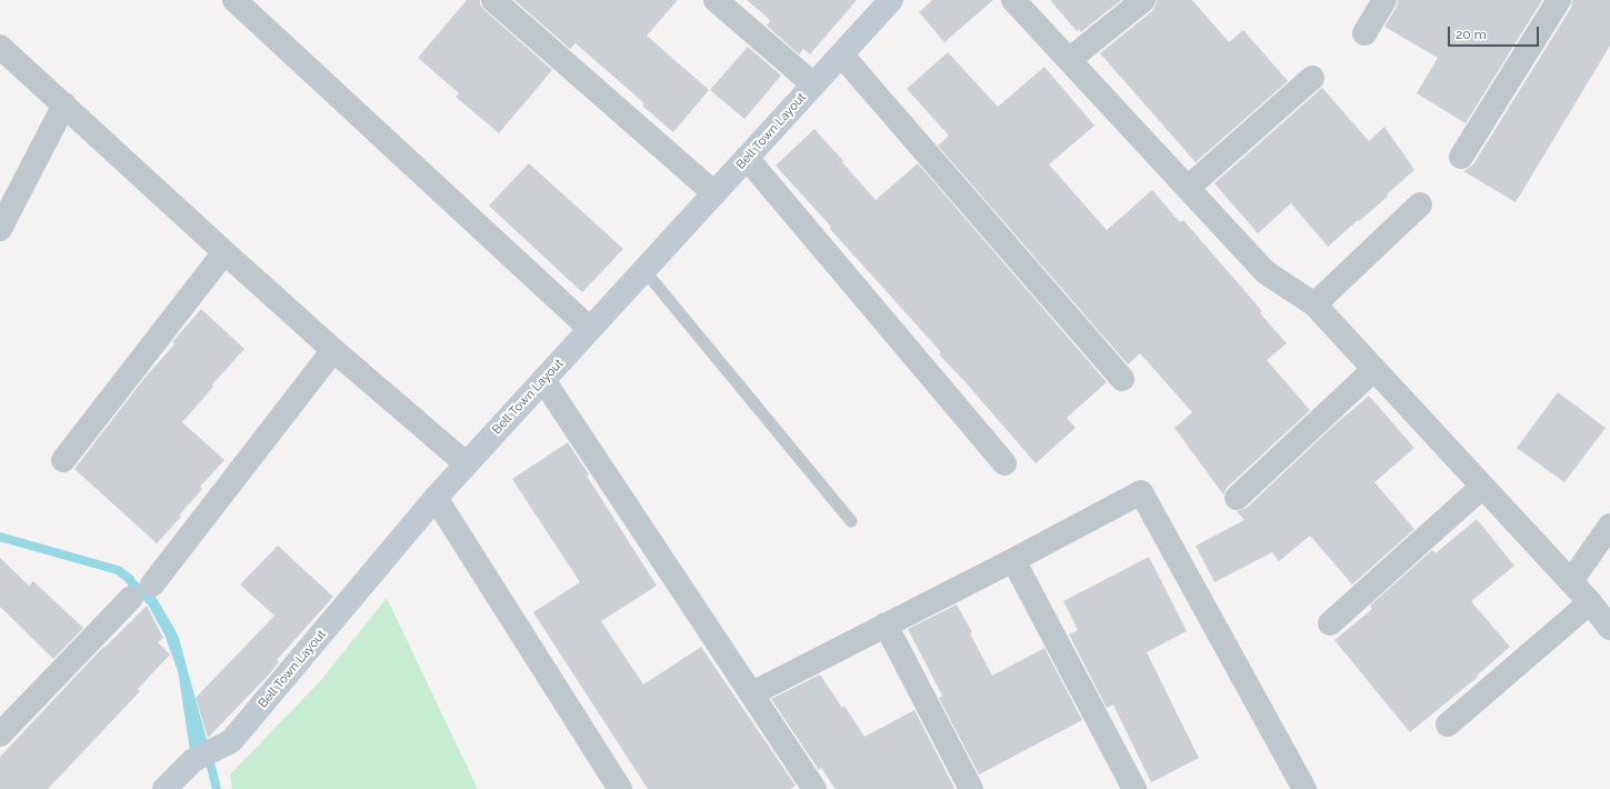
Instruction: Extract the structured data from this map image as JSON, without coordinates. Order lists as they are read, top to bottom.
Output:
{
  "streets": {
    "street": ["Bell Town Layout"]
  },
  "scale_bar": "20 m"
}
